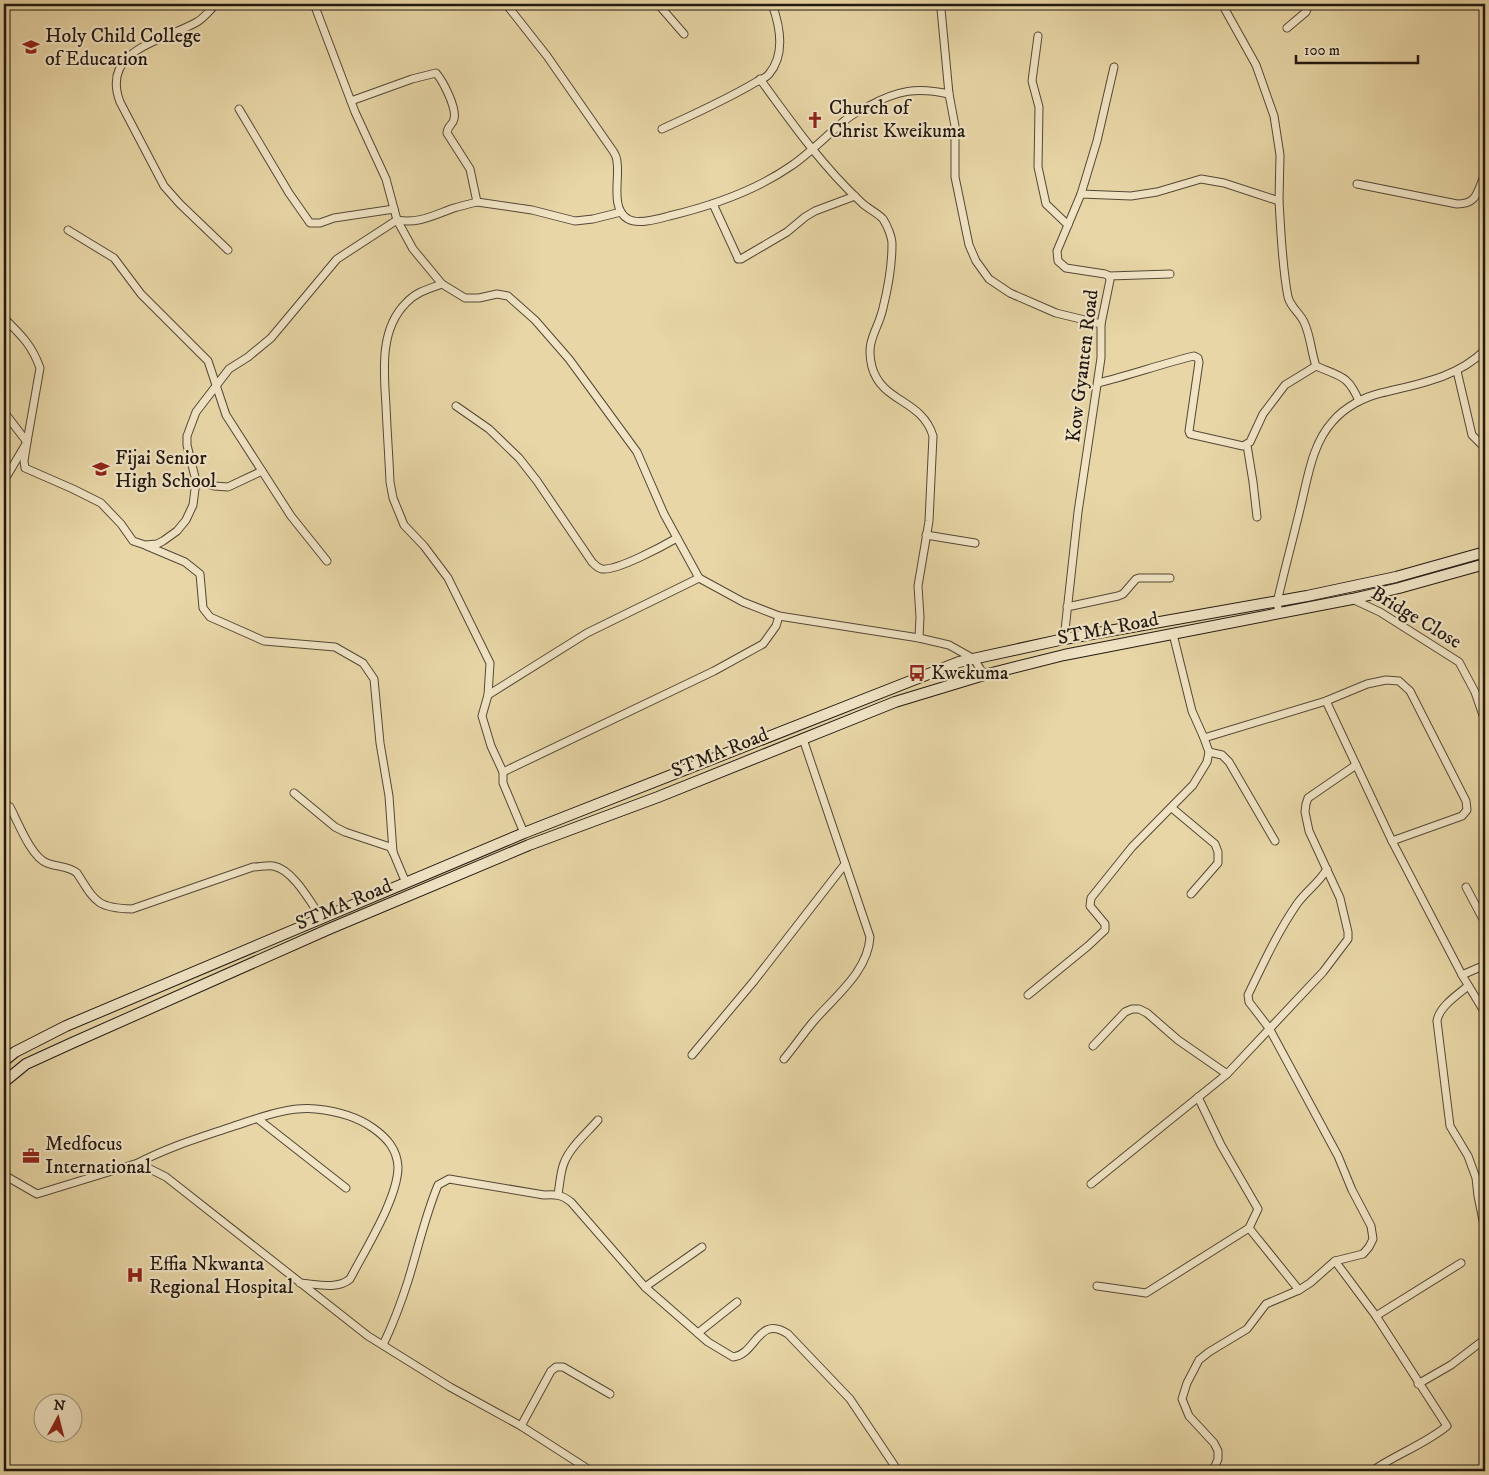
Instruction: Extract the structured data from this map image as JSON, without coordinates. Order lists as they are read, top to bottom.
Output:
{
  "streets": {
    "main road": ["STMA Road"],
    "street": ["Kow Gyanten Road", "Bridge Close"]
  },
  "crossings": [
    ["Kow Gyanten Road", "STMA Road"],
    ["Bridge Close", "STMA Road"]
  ],
  "places": {
    "school or university": ["Holy Child College of Education", "Fijai Senior High School"],
    "church": ["Church of Christ Kweikuma"],
    "bus stop": ["Kwekuma"],
    "office": ["Medfocus International"],
    "hospital": ["Effia Nkwanta Regional Hospital"]
  },
  "scale_bar": "100 m",
  "north": "top"
}
